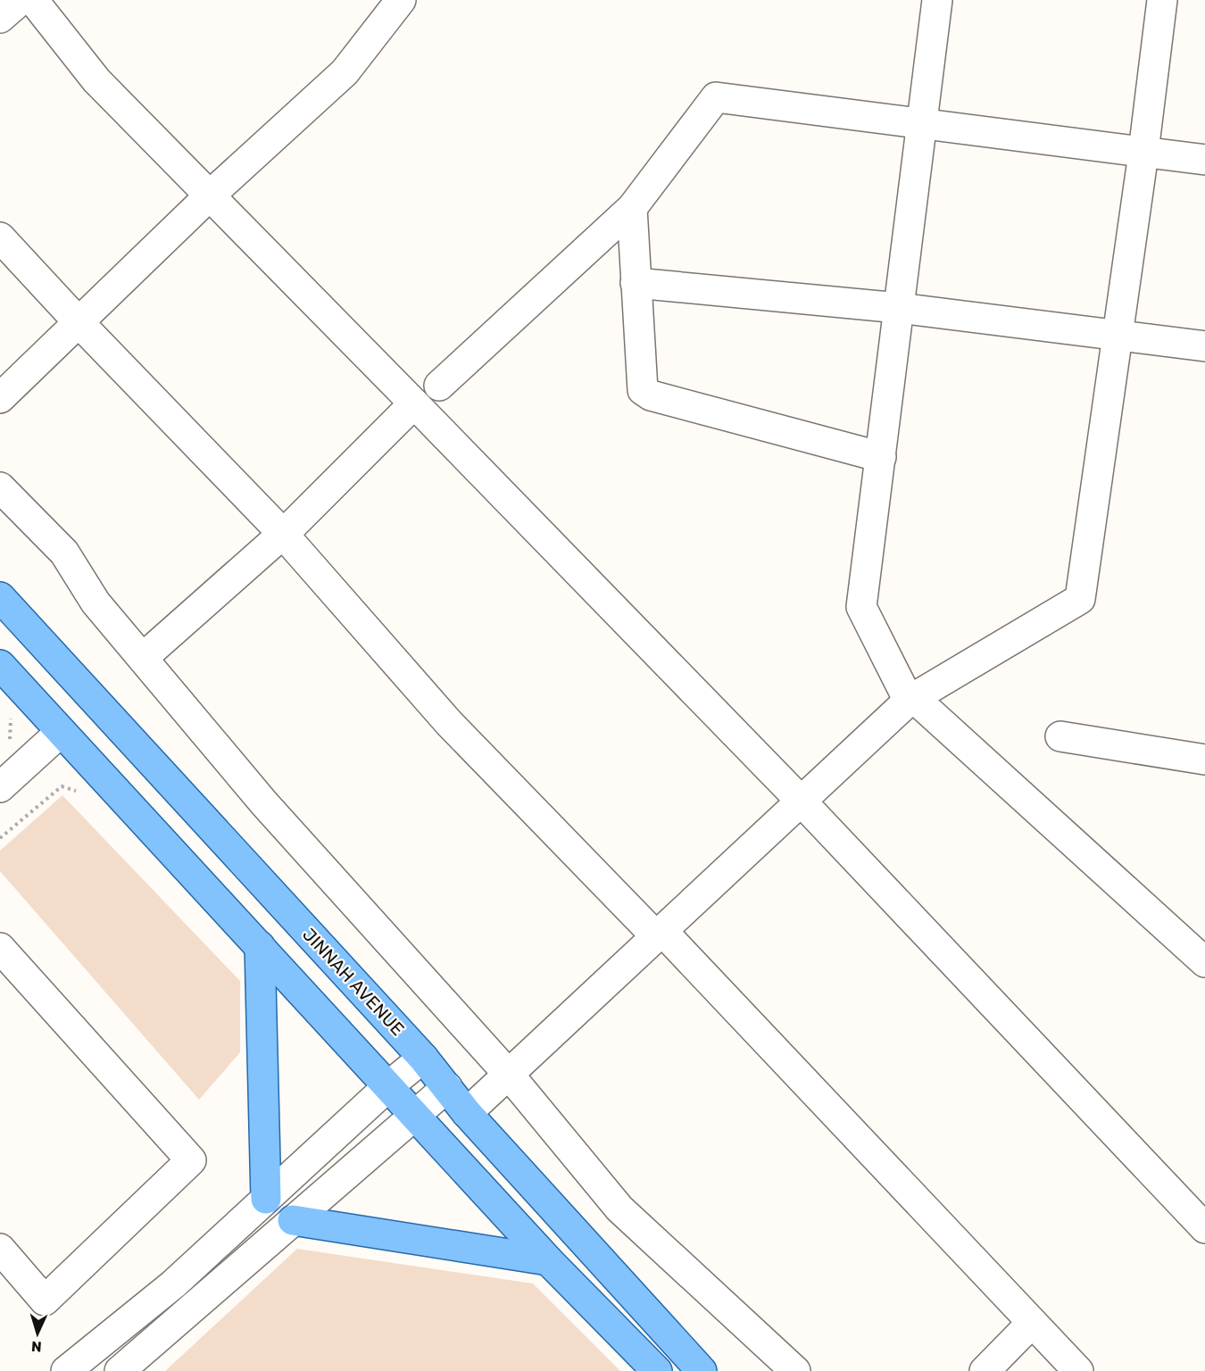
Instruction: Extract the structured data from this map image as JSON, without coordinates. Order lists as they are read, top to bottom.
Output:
{
  "streets": {
    "main road": ["JINNAH AVENUE"]
  },
  "north": "bottom"
}
